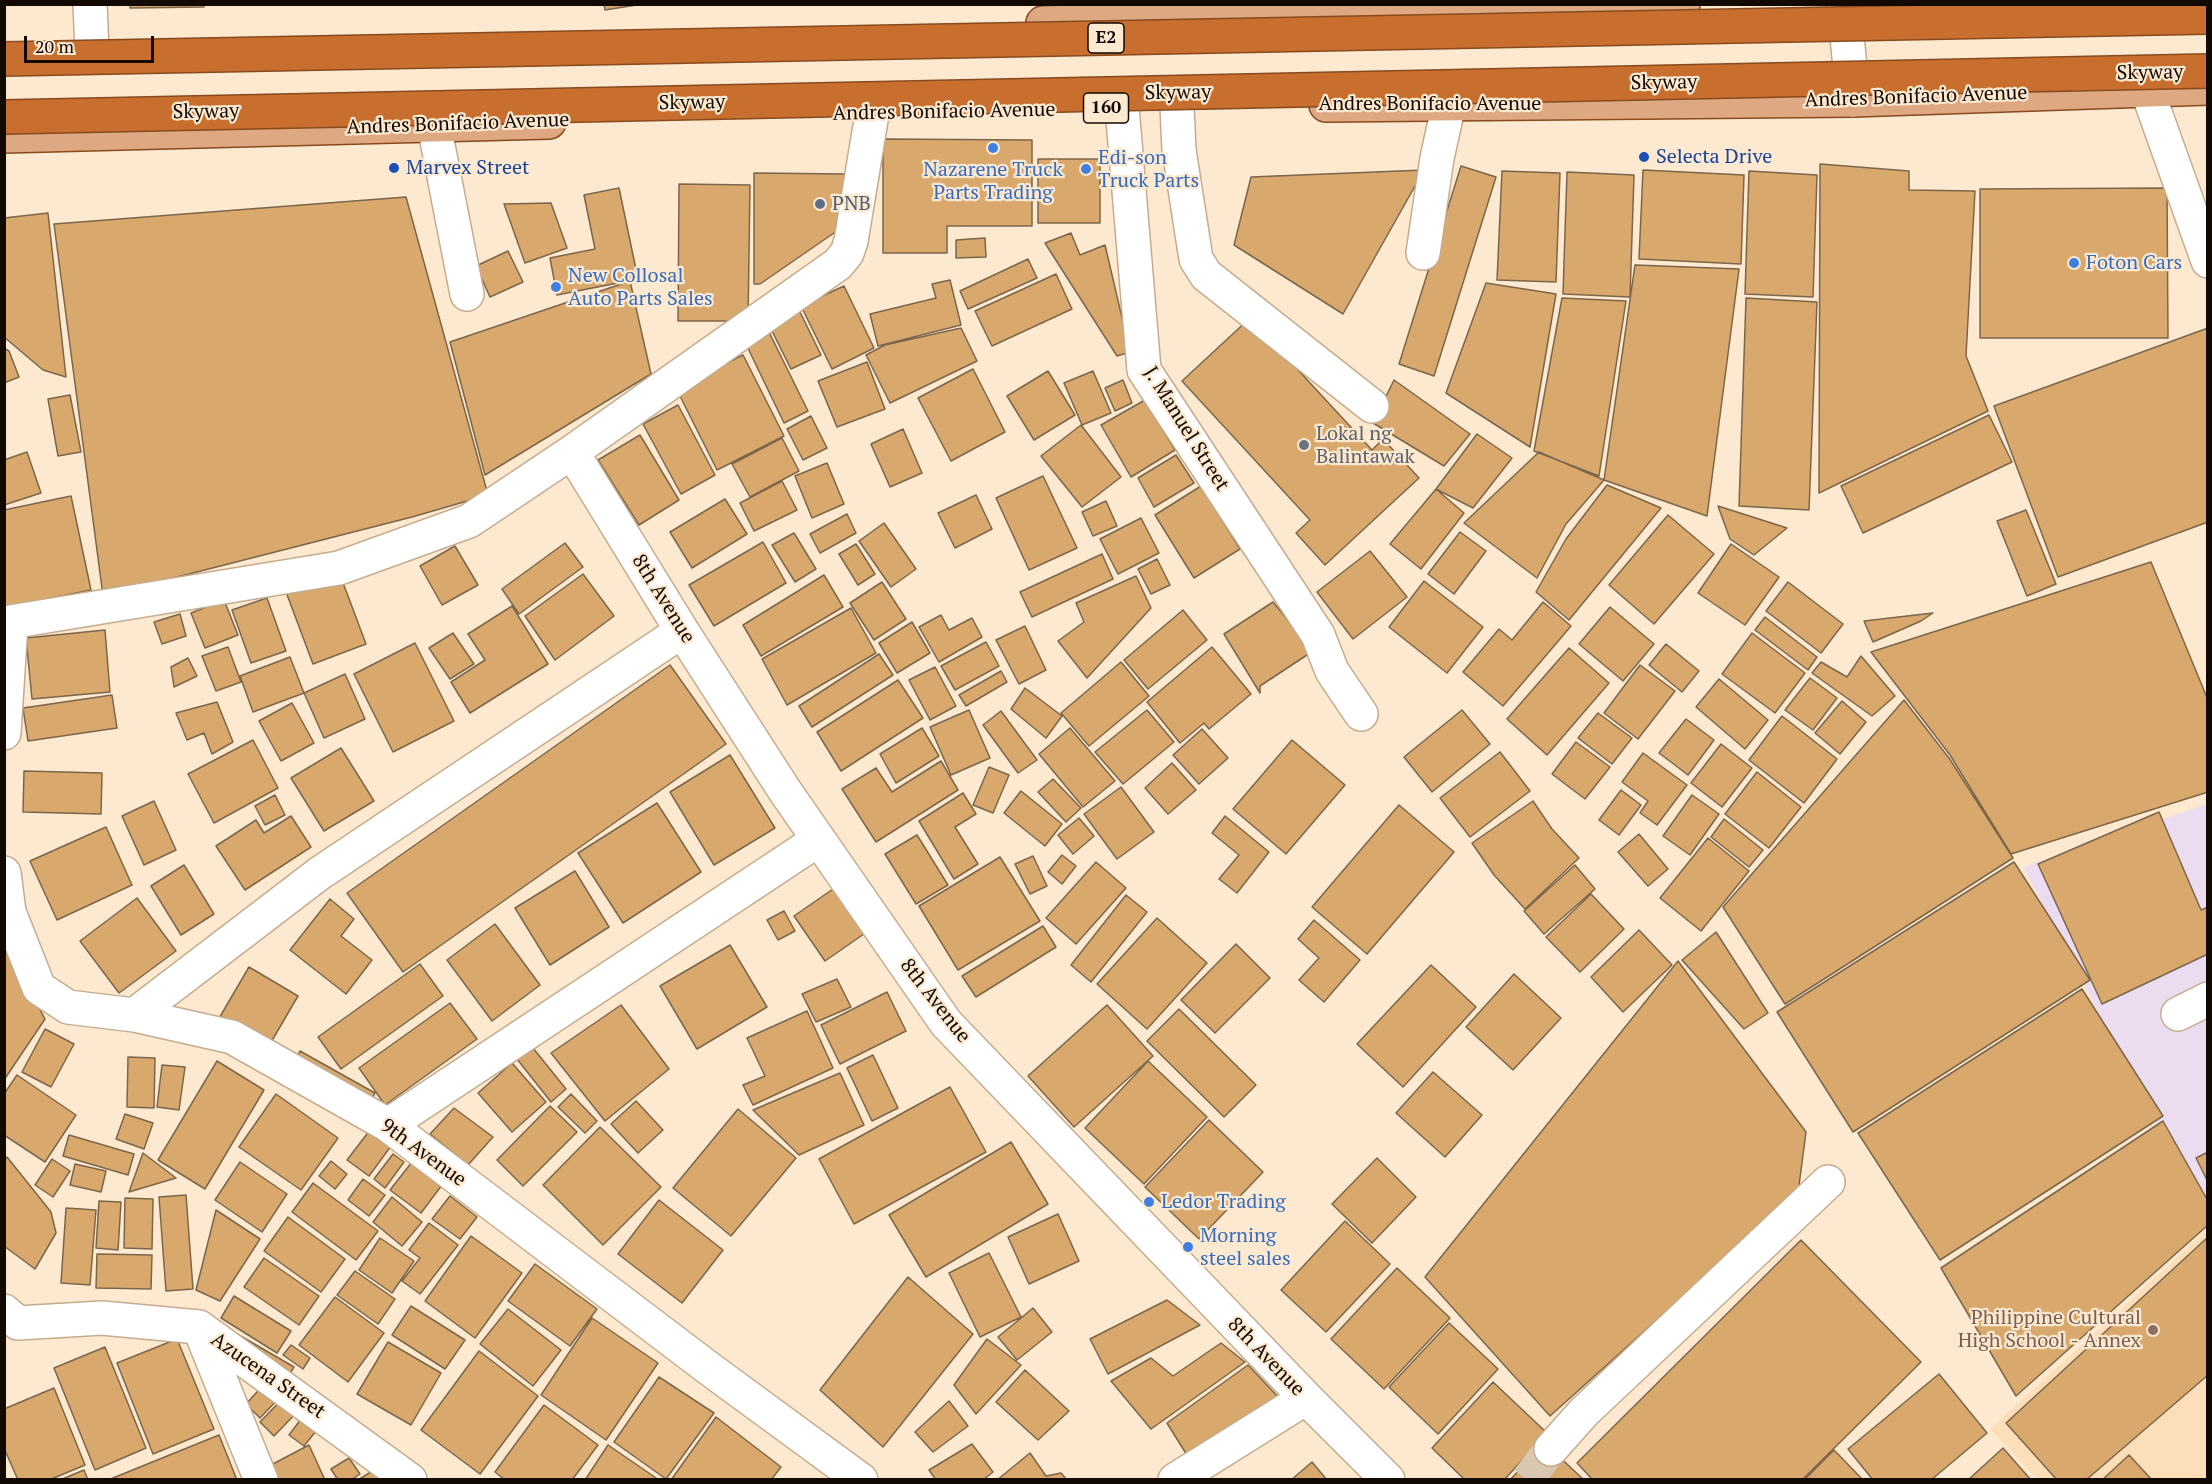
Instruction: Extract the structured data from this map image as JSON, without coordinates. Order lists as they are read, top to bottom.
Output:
{
  "streets": {
    "highway": ["E2", "Skyway"],
    "main road": ["Andres Bonifacio Avenue", "160"],
    "street": [
      "J. Manuel Street",
      "8th Avenue",
      "9th Avenue",
      "Azucena Street"
    ]
  },
  "crossings": [
    ["Andres Bonifacio Avenue", "J. Manuel Street"]
  ],
  "places": [
    "Nazarene Truck Parts Trading",
    "Selecta Drive",
    "Marvex Street",
    "Edi-son Truck Parts",
    "PNB",
    "Foton Cars",
    "New Collosal Auto Parts Sales",
    "Lokal ng Balintawak",
    "Ledor Trading",
    "Morning steel sales",
    "Philippine Cultural High School - Annex"
  ],
  "scale_bar": "20 m"
}
